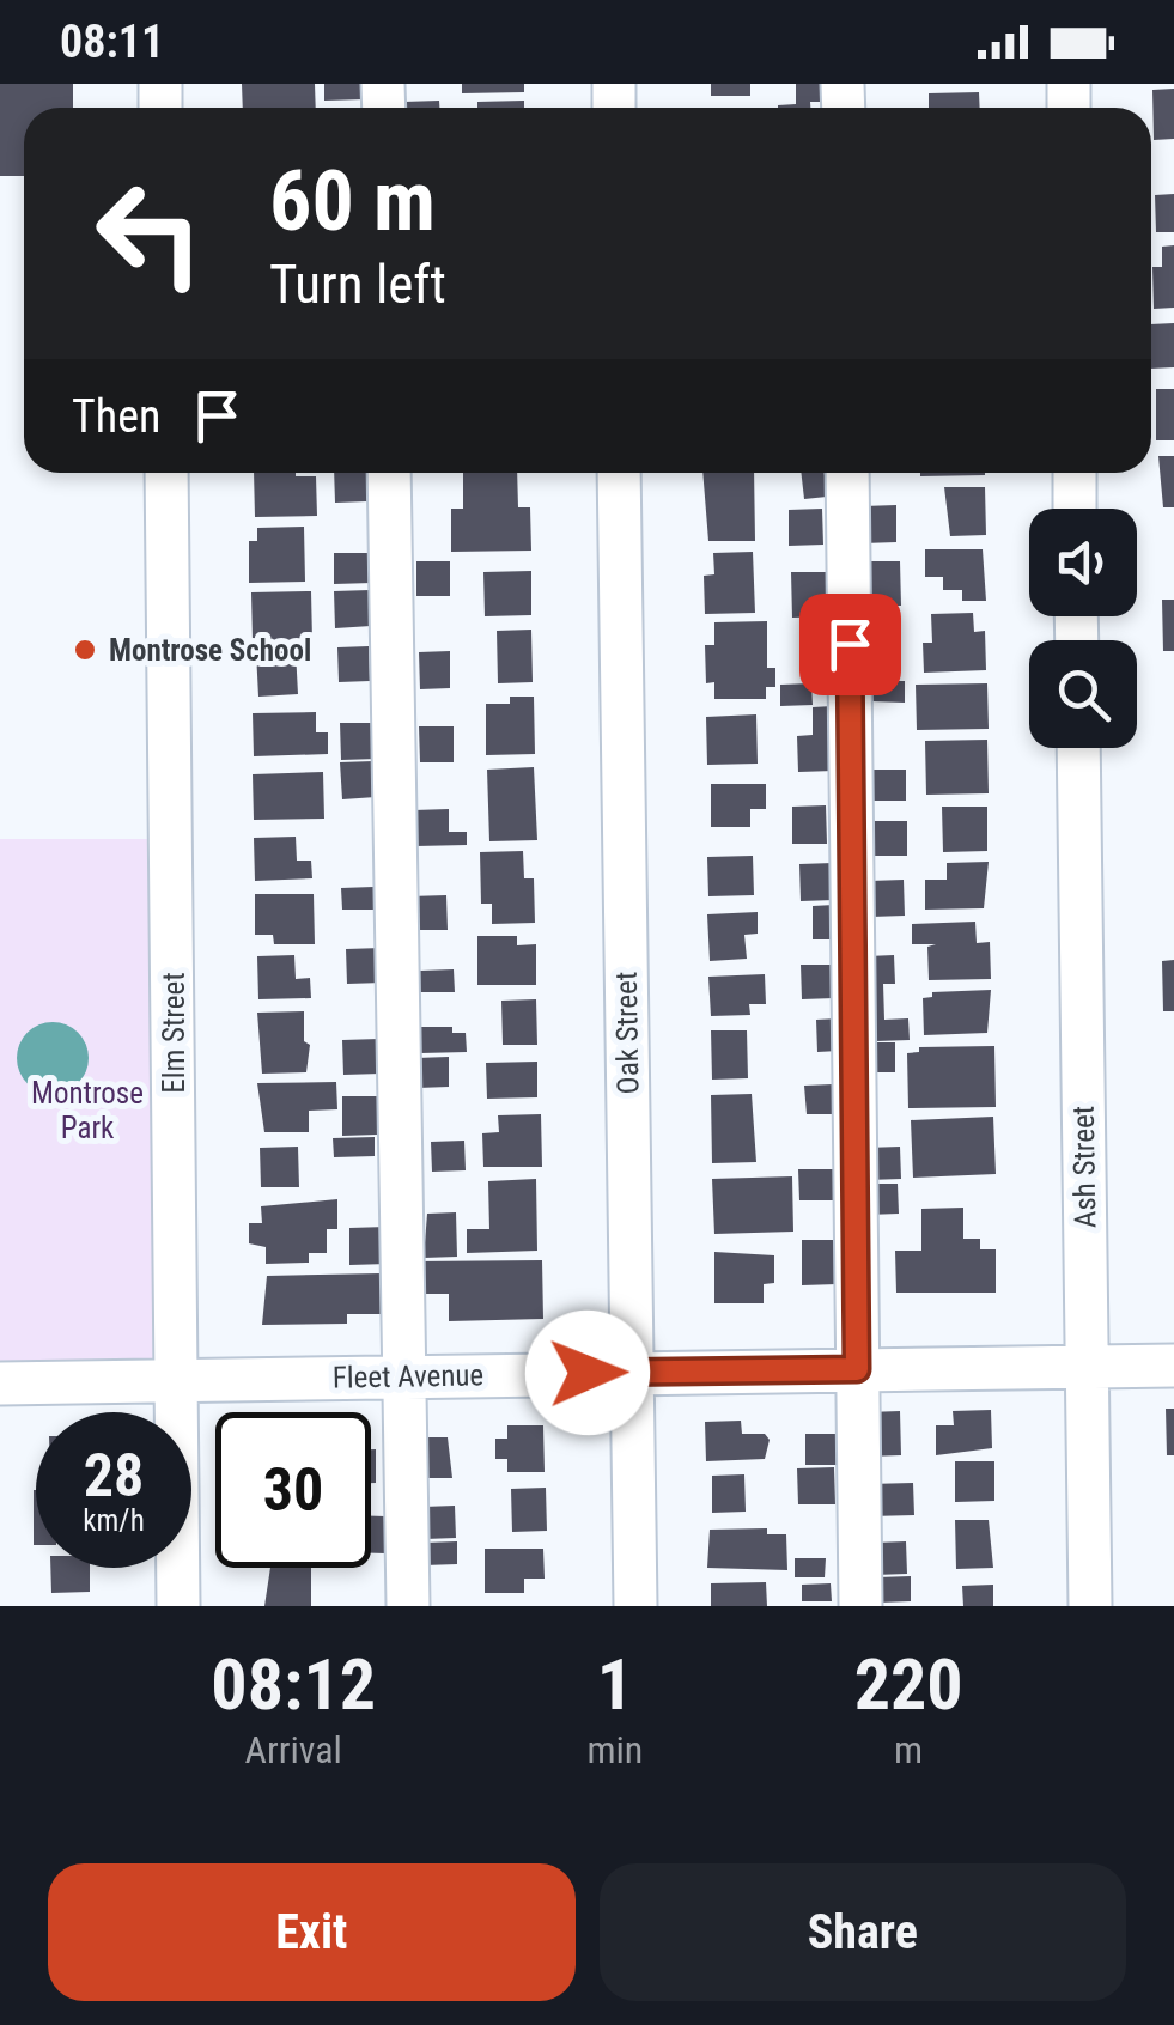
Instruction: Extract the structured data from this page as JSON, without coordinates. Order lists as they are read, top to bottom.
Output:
{
  "streets": {
    "street": [
      "Elm Street",
      "Oak Street",
      "Ash Street",
      "Fleet Avenue"
    ]
  },
  "crossings": [
    ["Elm Street", "Fleet Avenue"],
    ["Oak Street", "Fleet Avenue"],
    ["Ash Street", "Fleet Avenue"]
  ],
  "parks": ["Montrose Park"],
  "places": ["Montrose School"],
  "page": {
    "status": "08:11",
    "turn": ["60 m", "Turn left"],
    "then": "Then",
    "speed": "28 km/h",
    "limit": "30",
    "eta": [
      "08:12",
      "Arrival",
      "1",
      "min",
      "220",
      "m"
    ],
    "buttons": ["Exit", "Share"]
  }
}
